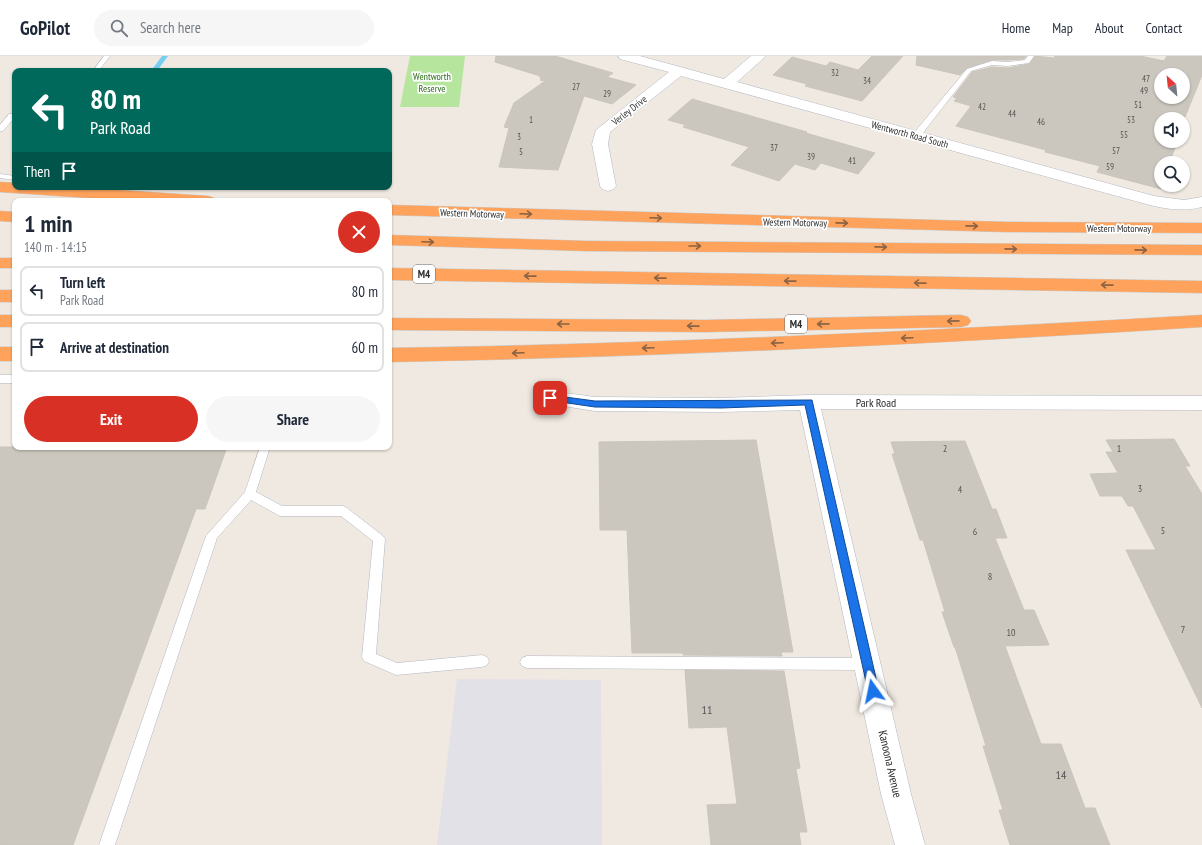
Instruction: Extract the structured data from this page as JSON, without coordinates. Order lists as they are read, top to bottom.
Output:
{
  "streets": {
    "highway": ["Western Motorway", "M4"],
    "street": [
      "Verley Drive",
      "Wentworth Road South",
      "Park Road",
      "Kanoona Avenue"
    ]
  },
  "crossings": [
    ["Verley Drive", "Wentworth Road South"],
    ["Park Road", "Kanoona Avenue"]
  ],
  "parks": ["Wentworth Reserve"],
  "house_numbers": [
    "32",
    "47",
    "34",
    "27",
    "49",
    "29",
    "51",
    "42",
    "44",
    "1",
    "53",
    "46",
    "55",
    "3",
    "37",
    "57",
    "5",
    "39",
    "41",
    "59",
    "2",
    "1",
    "3",
    "4",
    "5",
    "6",
    "8",
    "7",
    "10",
    "11",
    "14"
  ],
  "north": "top left",
  "page": {
    "header": "GoPilot",
    "search": "Search here",
    "nav": [
      "Home",
      "Map",
      "About",
      "Contact"
    ],
    "turn": ["80 m", "Park Road"],
    "then": "Then",
    "heading": ["1 min", "140 m · 14:15"],
    "list": [
      {
        "name": "Turn left",
        "note": "Park Road",
        "value": "80 m"
      },
      {
        "name": "Arrive at destination",
        "value": "60 m"
      }
    ],
    "buttons": ["Exit", "Share"]
  }
}
